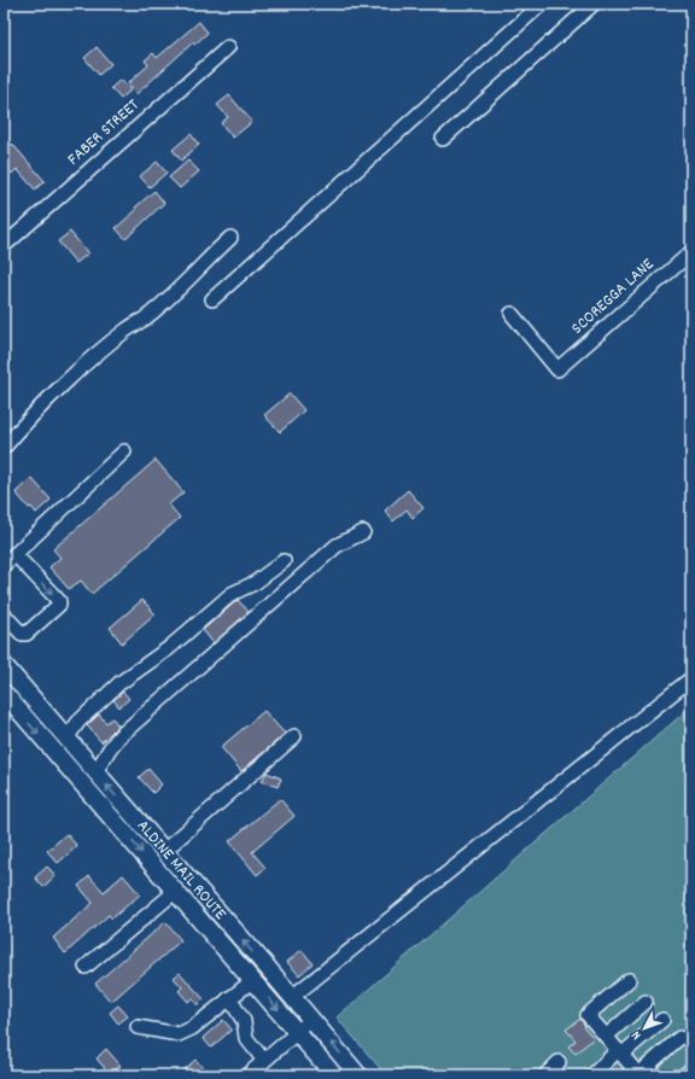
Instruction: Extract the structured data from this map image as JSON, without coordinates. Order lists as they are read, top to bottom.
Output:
{
  "streets": {
    "main road": ["ALDINE MAIL ROUTE"],
    "street": ["FABER STREET", "SCOREGGA LANE"]
  },
  "north": "bottom left"
}
